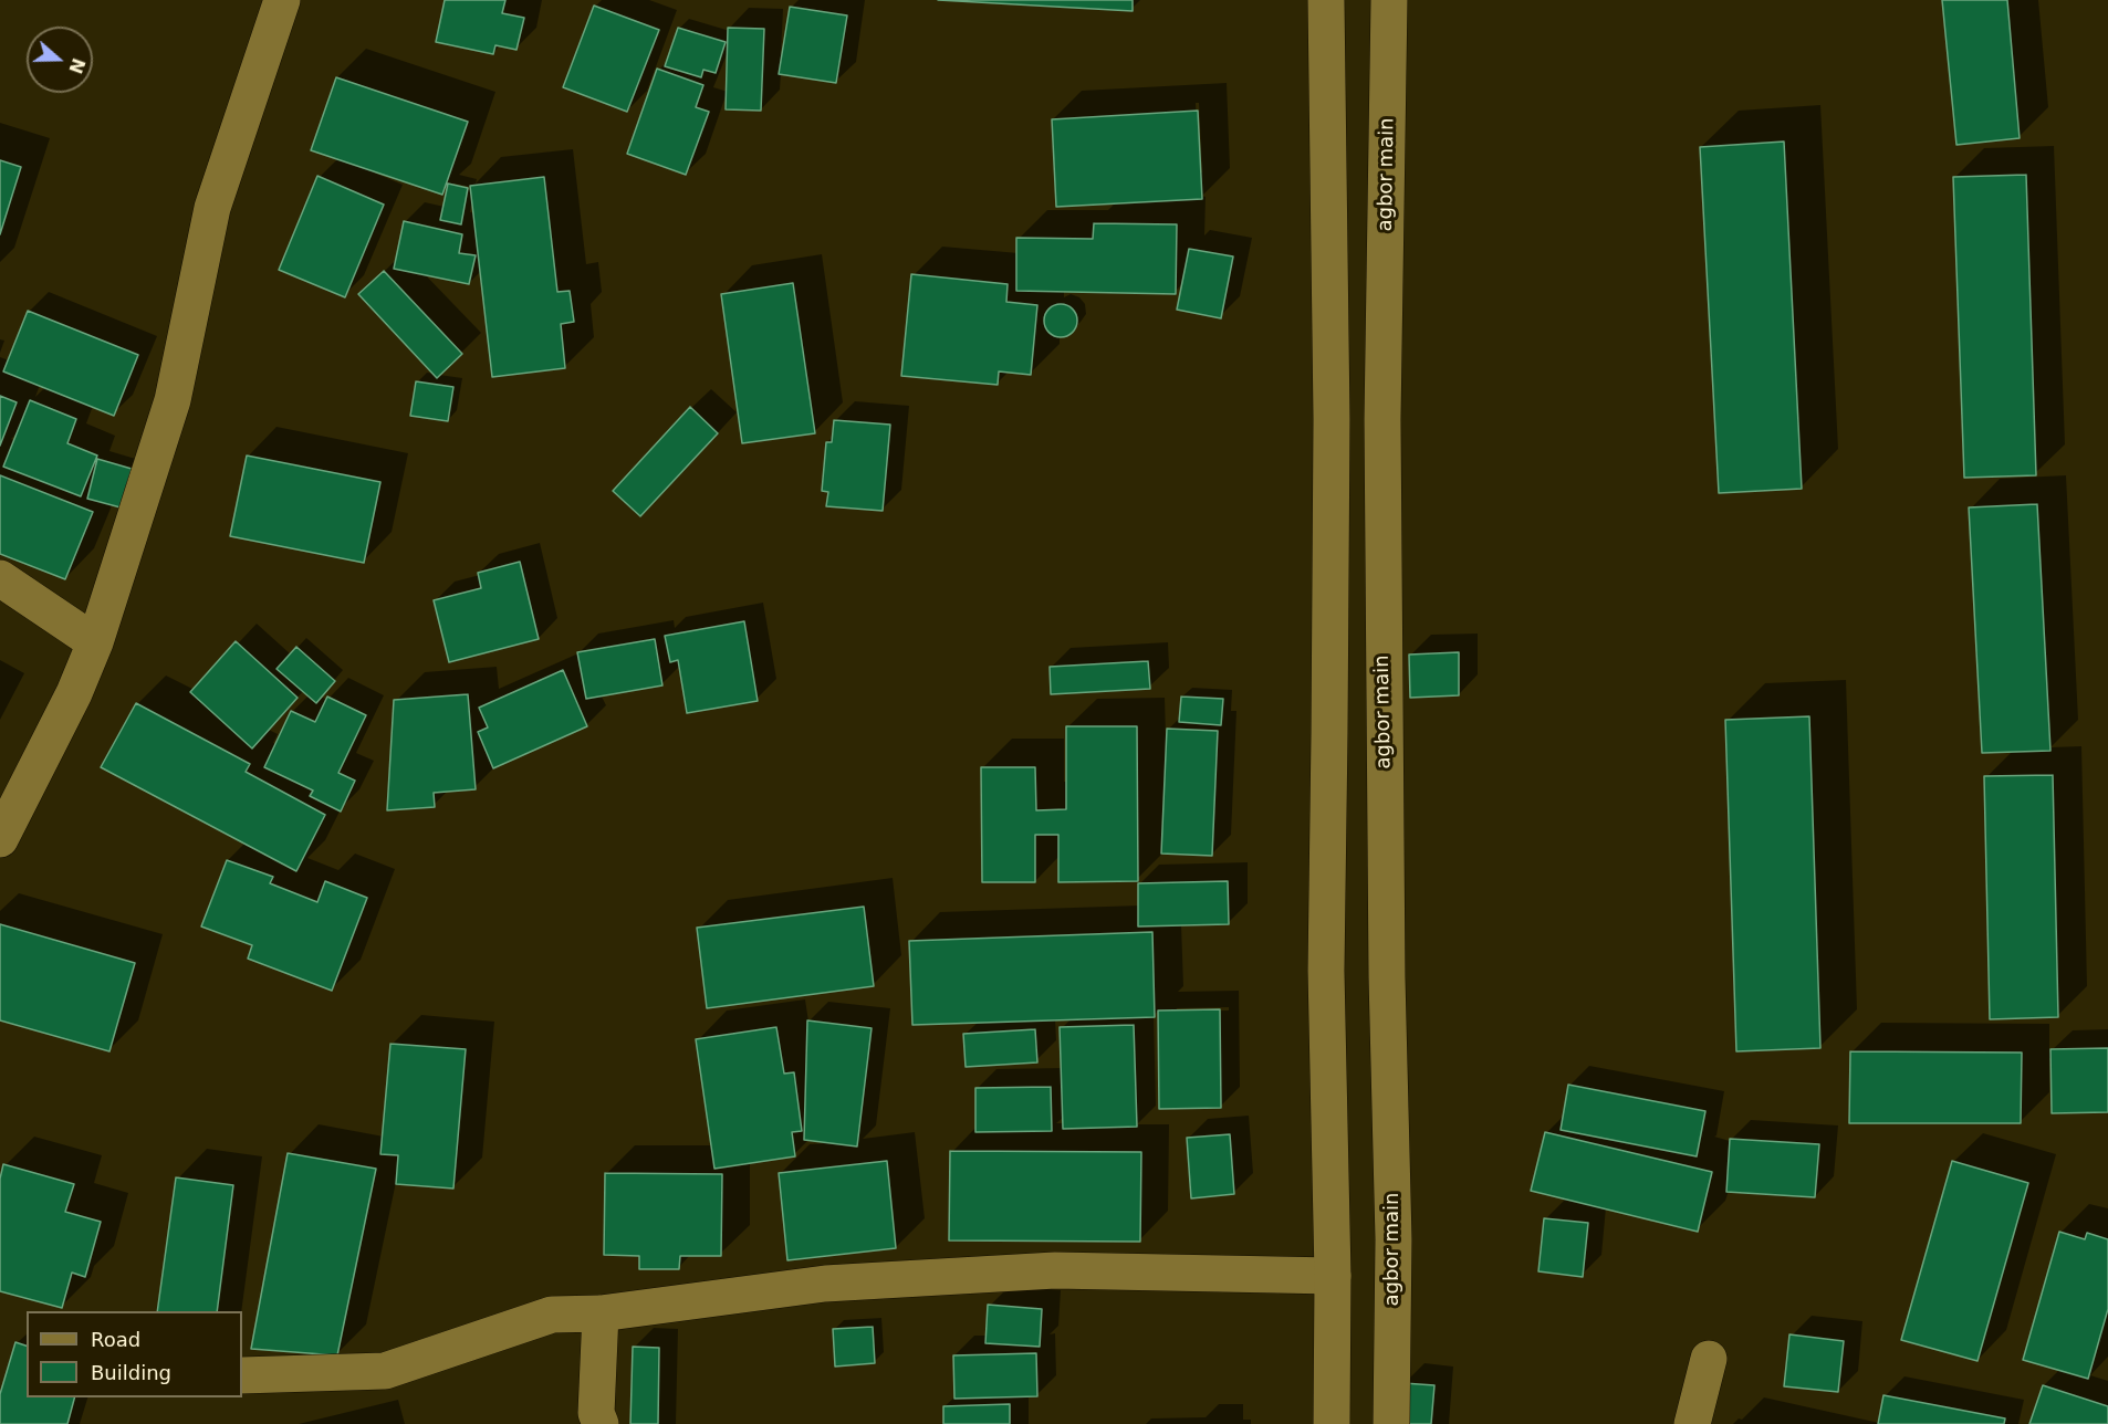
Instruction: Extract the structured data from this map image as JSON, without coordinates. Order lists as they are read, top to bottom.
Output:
{
  "streets": {
    "main road": ["agbor main"]
  },
  "legend": ["Road", "Building"],
  "north": "right"
}
